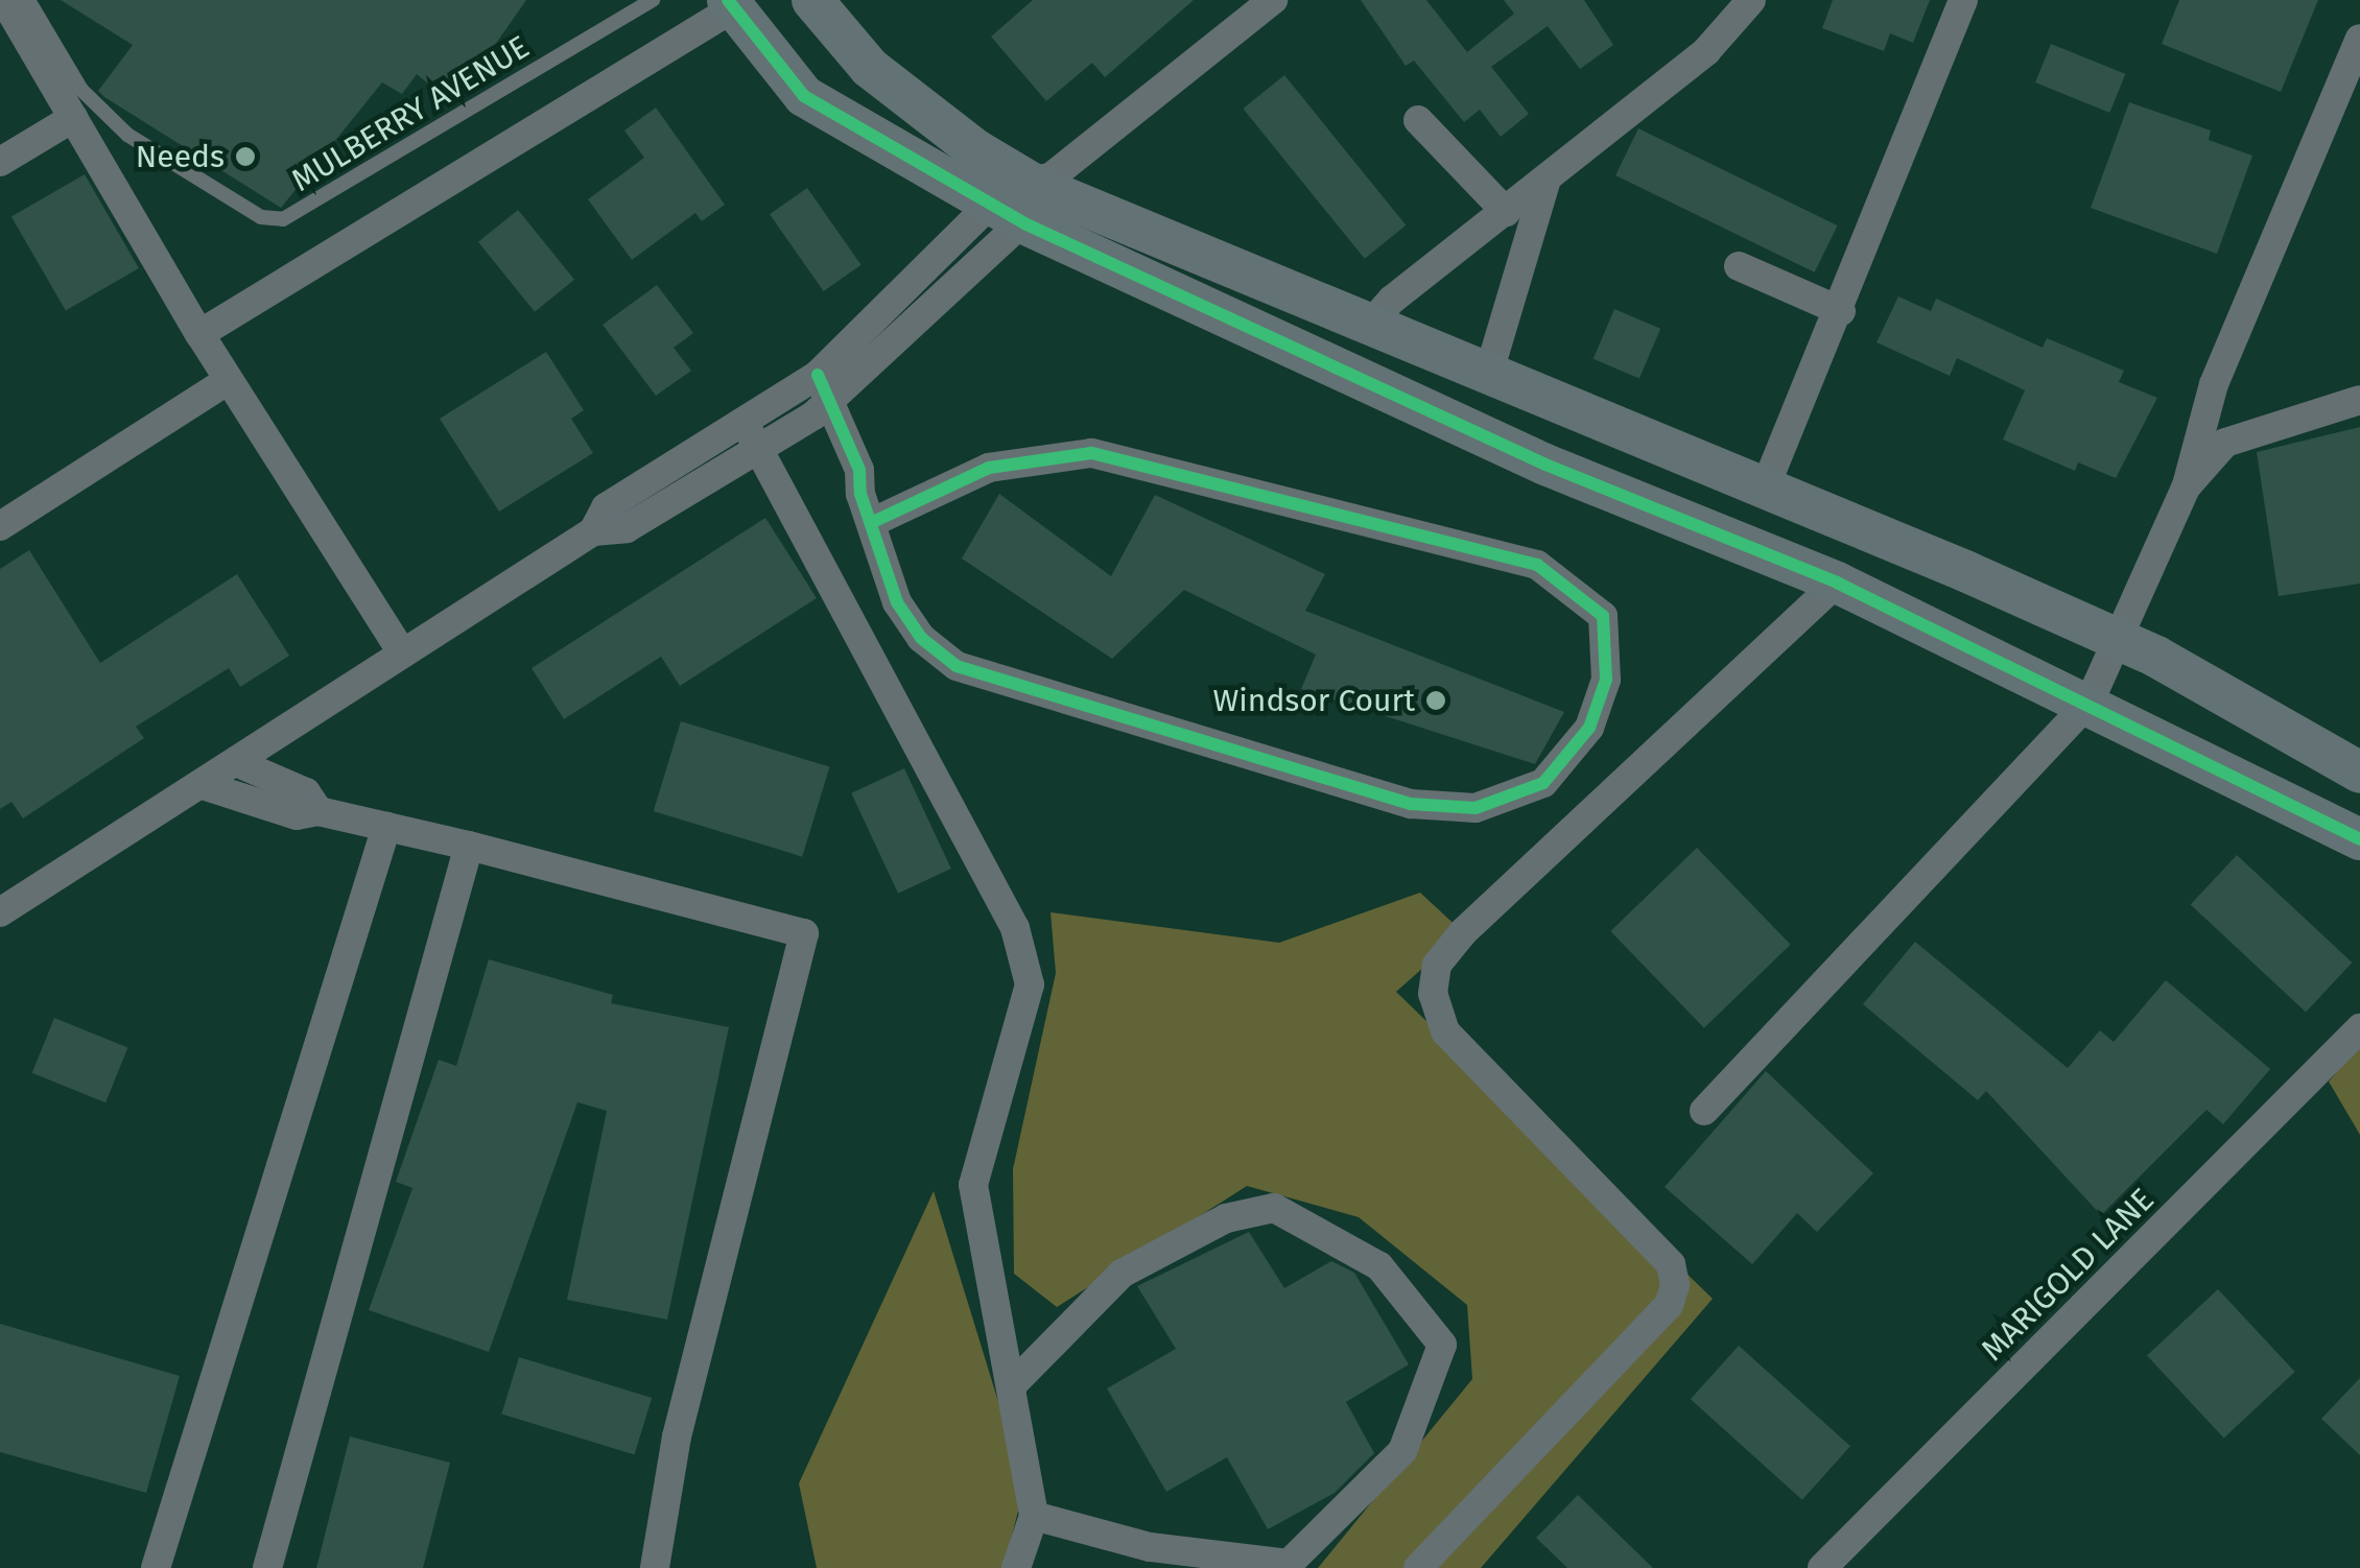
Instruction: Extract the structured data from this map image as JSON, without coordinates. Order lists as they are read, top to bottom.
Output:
{
  "streets": {
    "street": ["MARIGOLD LANE"],
    "lane": ["MULBERRY AVENUE"]
  },
  "places": ["Needs", "Windsor Court"]
}
